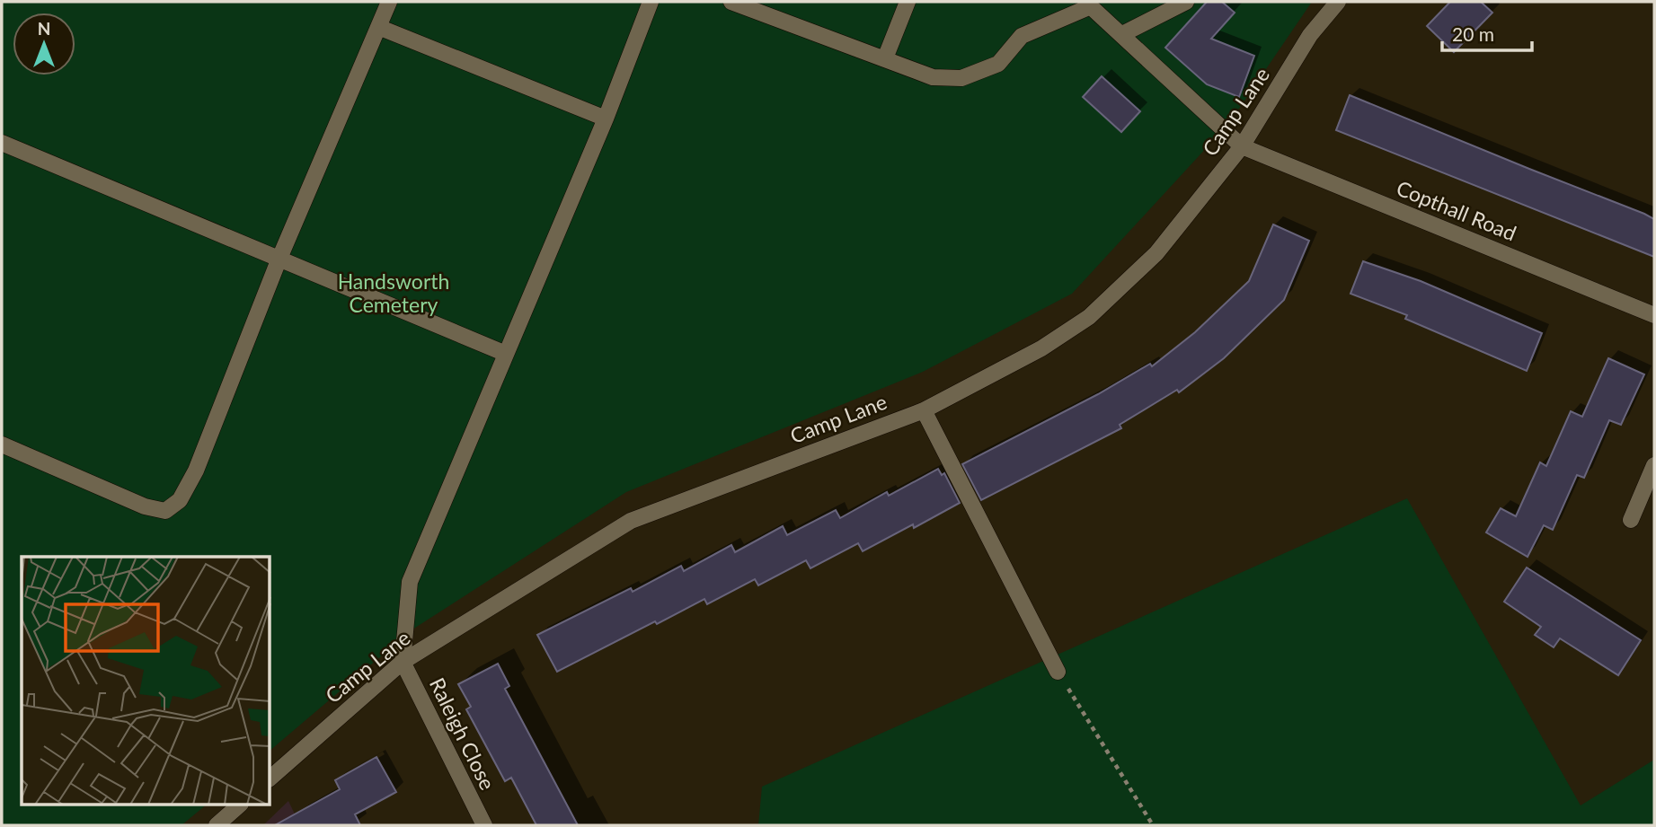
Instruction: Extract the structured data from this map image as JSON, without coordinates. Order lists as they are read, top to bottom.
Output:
{
  "streets": {
    "street": ["Camp Lane", "Copthall Road", "Raleigh Close"]
  },
  "crossings": [
    ["Camp Lane", "Copthall Road"],
    ["Camp Lane", "Raleigh Close"]
  ],
  "parks": ["Handsworth Cemetery"],
  "scale_bar": "20 m",
  "north": "top"
}
